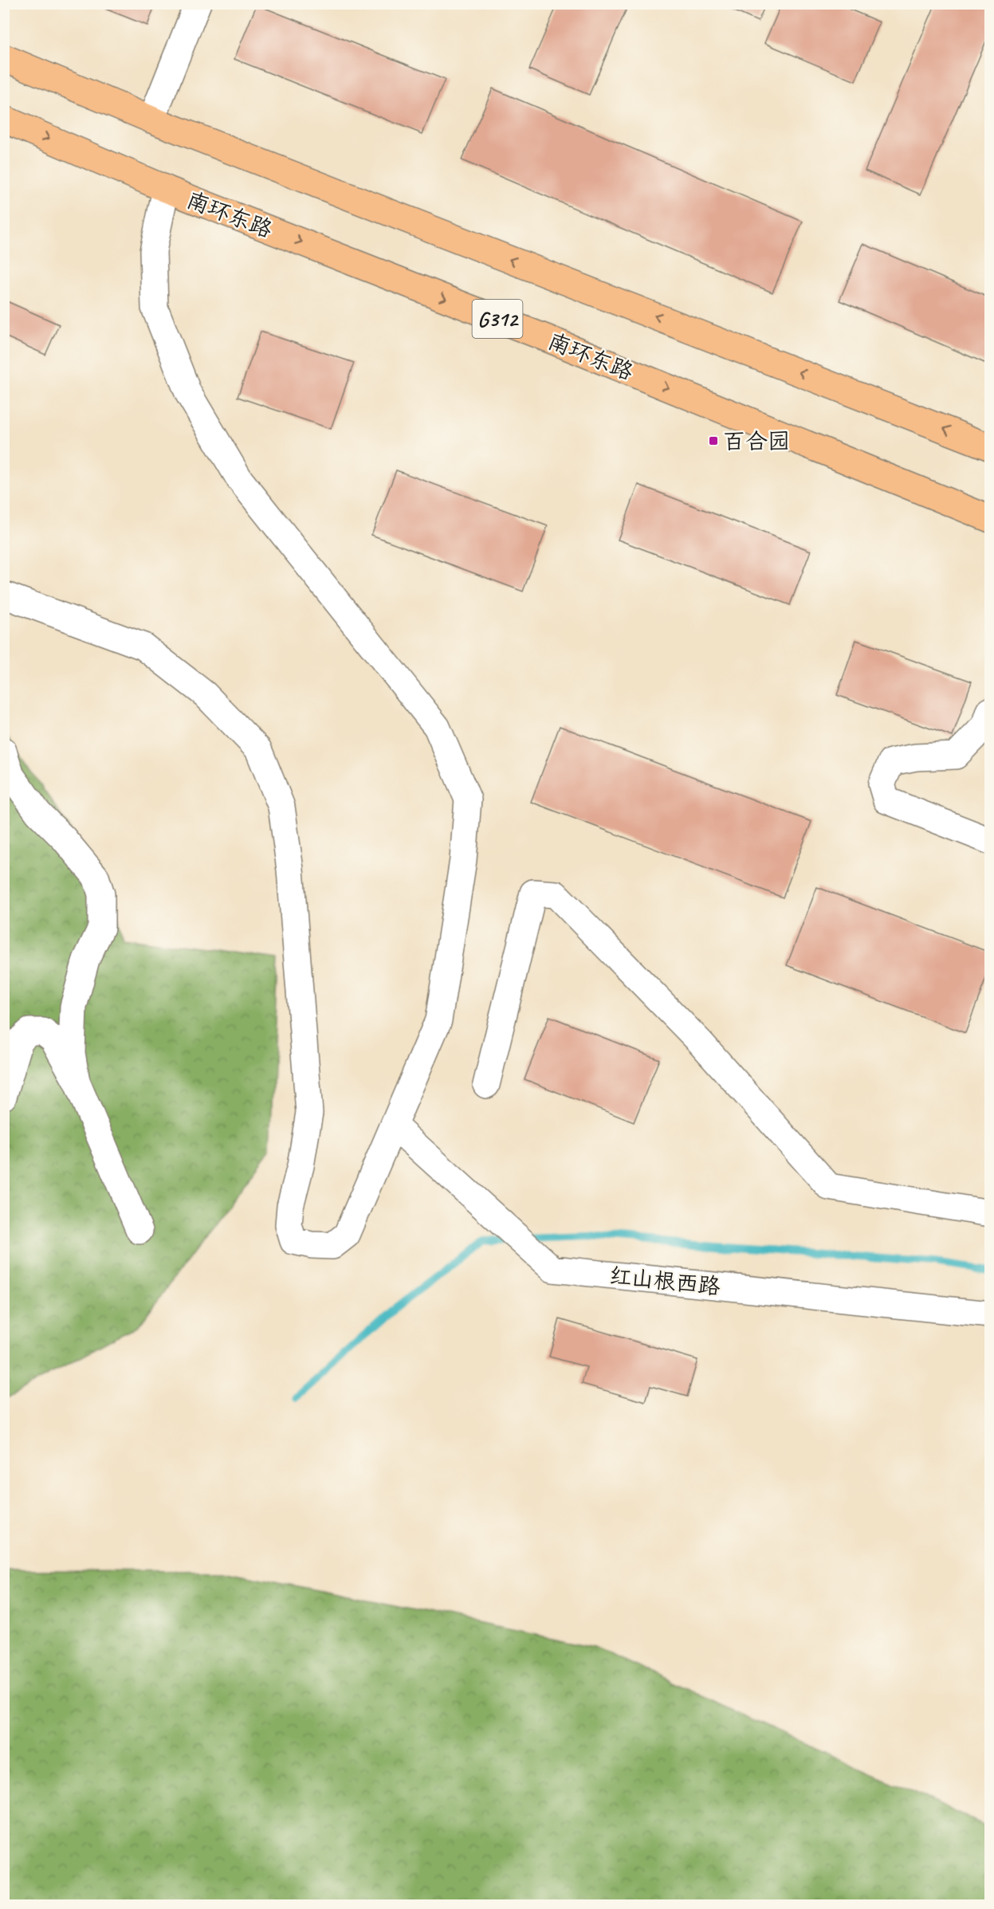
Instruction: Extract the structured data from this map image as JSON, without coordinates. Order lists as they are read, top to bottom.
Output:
{
  "streets": {
    "highway": ["南环东路", "G312"],
    "street": ["红山根西路"]
  },
  "places": {
    "transit": ["百合园"]
  }
}
